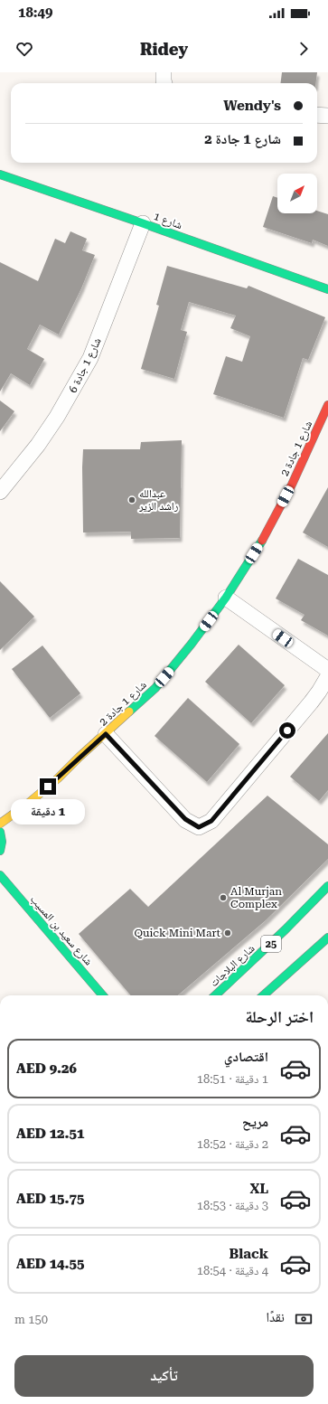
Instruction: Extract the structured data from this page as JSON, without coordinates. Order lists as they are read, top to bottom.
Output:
{
  "streets": {
    "street": [
      "شارع 1",
      "شارع 1 جادة 6",
      "شارع 1 جادة 2",
      "شارع سعيد بن المسيب",
      "25",
      "شارع البلاجات"
    ]
  },
  "crossings": [
    ["شارع 1", "شارع 1 جادة 6"]
  ],
  "places": ["عبدالله راشد الزير", "Al Murjan Complex", "Quick Mini Mart"],
  "north": "top right",
  "page": {
    "status": "18:49",
    "header": "Ridey",
    "banner": ["Wendy's", "شارع 1 جادة 2"],
    "bubble": "1 دقيقة",
    "heading": "اختر الرحلة",
    "list": [
      {
        "name": "اقتصادي",
        "note": "1 دقيقة · 18:51",
        "value": "AED 9.26"
      },
      {
        "name": "مريح",
        "note": "2 دقيقة · 18:52",
        "value": "AED 12.51"
      },
      {
        "name": "XL",
        "note": "3 دقيقة · 18:53",
        "value": "AED 15.75"
      },
      {
        "name": "Black",
        "note": "4 دقيقة · 18:54",
        "value": "AED 14.55"
      }
    ],
    "pay": ["نقدًا", "150 m"],
    "buttons": "تأكيد"
  }
}
